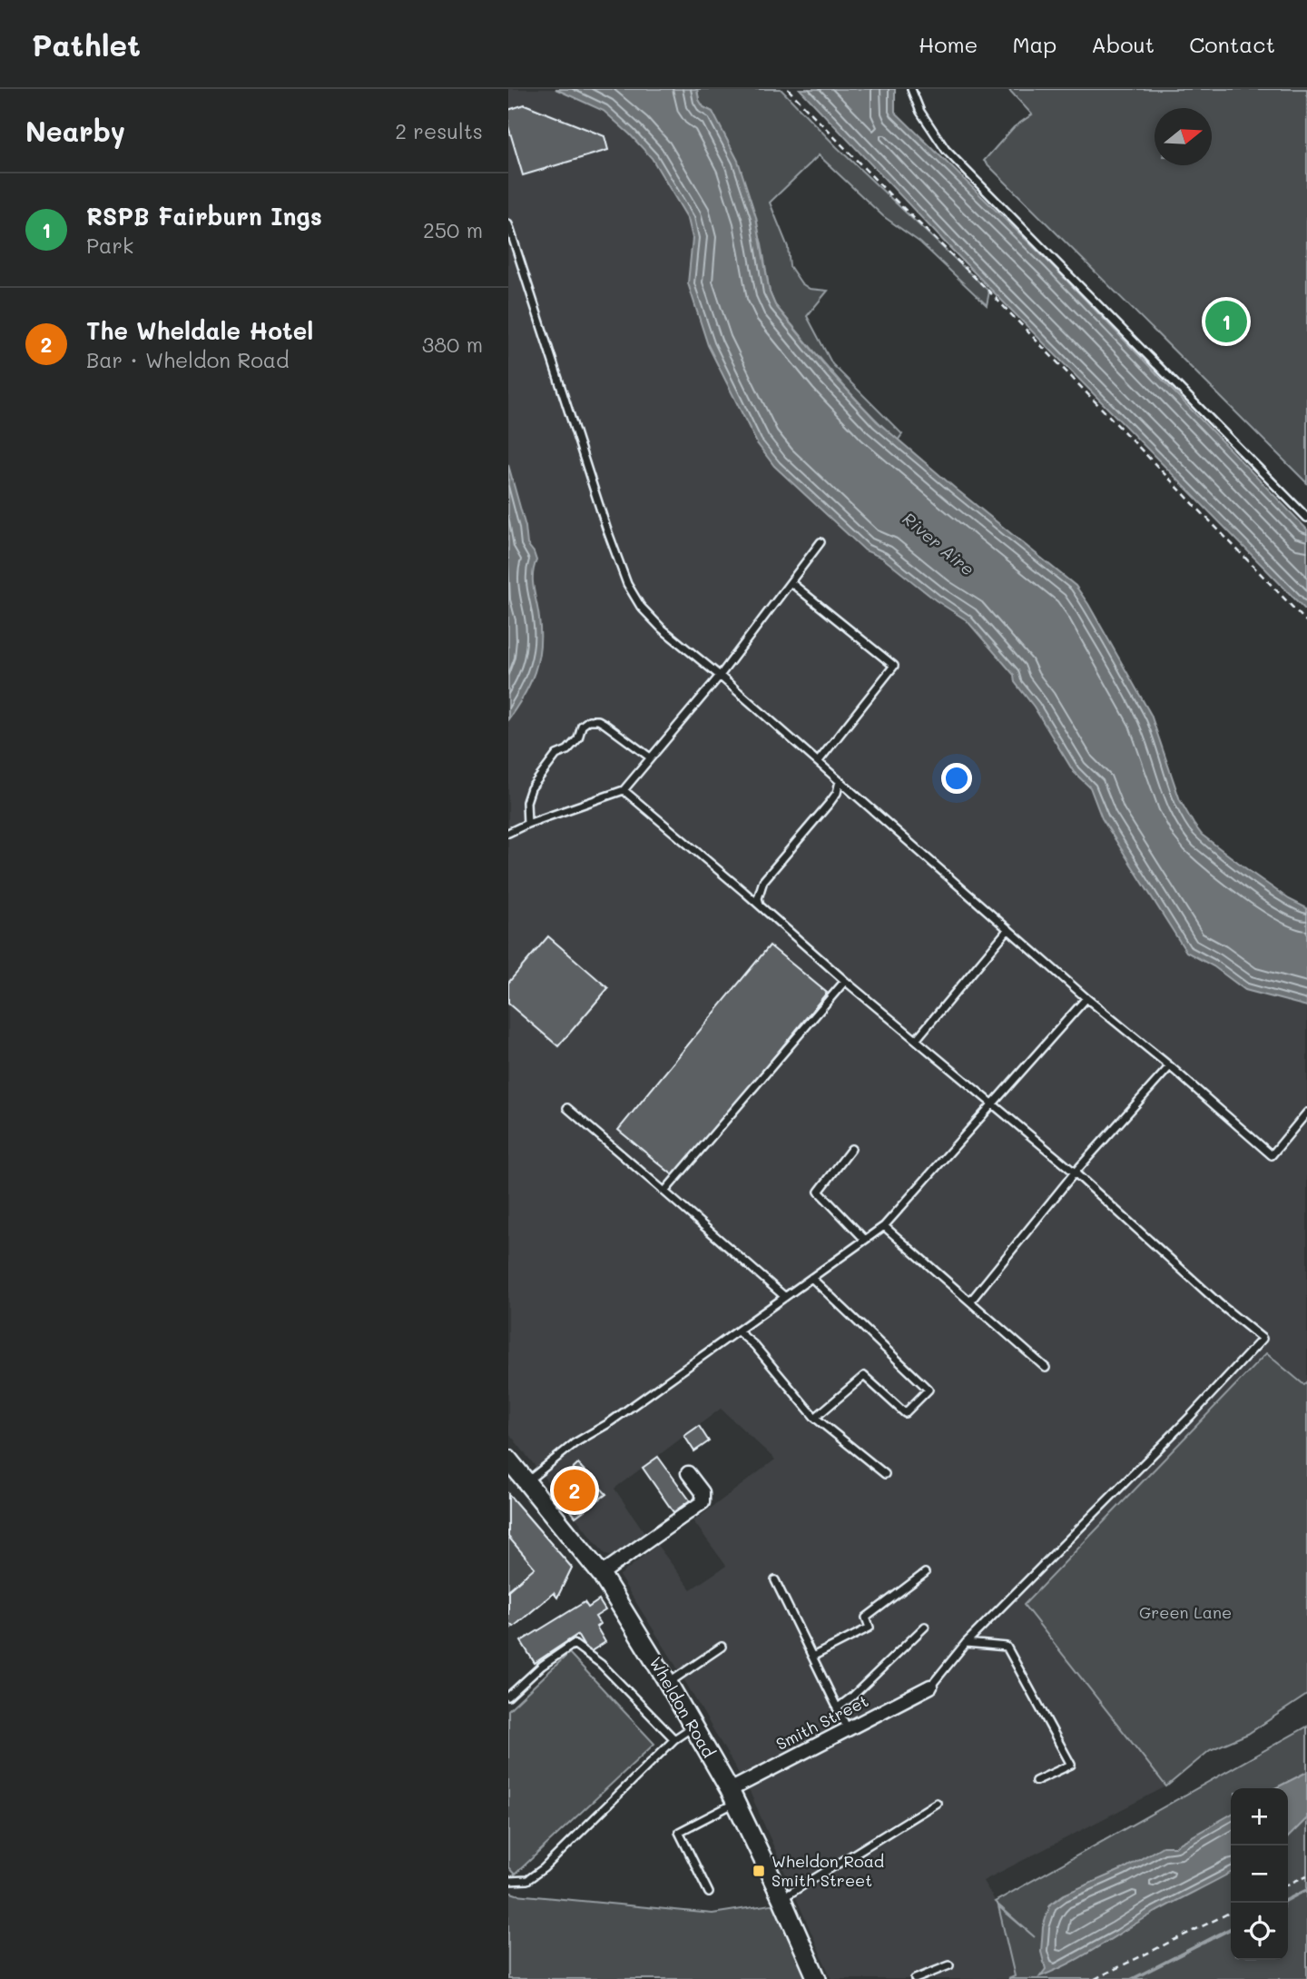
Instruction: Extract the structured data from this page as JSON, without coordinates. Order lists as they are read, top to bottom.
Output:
{
  "streets": {
    "street": ["Wheldon Road", "Smith Street"]
  },
  "crossings": [
    ["Wheldon Road", "Smith Street"]
  ],
  "water": ["River Aire"],
  "parks": ["Green Lane"],
  "places": {
    "transit": ["Wheldon Road Smith Street"]
  },
  "north": "right",
  "page": {
    "header": "Pathlet",
    "nav": [
      "Home",
      "Map",
      "About",
      "Contact"
    ],
    "heading": ["Nearby", "2 results"],
    "list": [
      {
        "mark": "1",
        "name": "RSPB Fairburn Ings",
        "note": "Park",
        "value": "250 m"
      },
      {
        "mark": "2",
        "name": "The Wheldale Hotel",
        "note": "Bar · Wheldon Road",
        "value": "380 m"
      }
    ],
    "pins": ["1", "2"],
    "map_buttons": ["+", "−"]
  }
}
